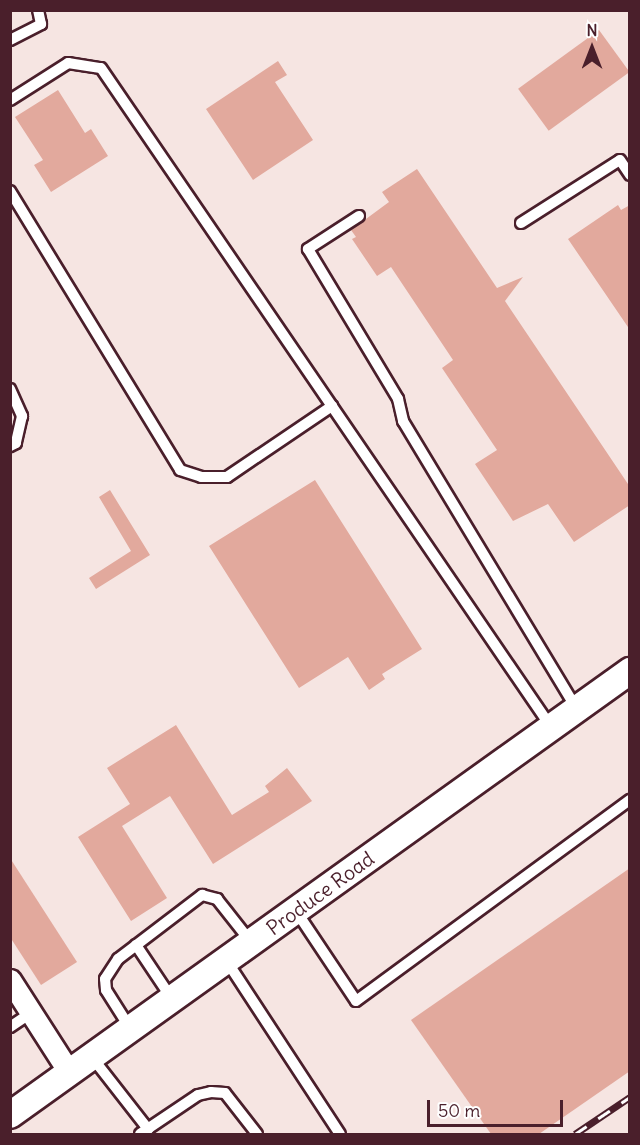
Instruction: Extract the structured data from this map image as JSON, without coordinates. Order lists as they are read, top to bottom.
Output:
{
  "streets": {
    "street": ["Produce Road"]
  },
  "scale_bar": "50 m",
  "north": "top"
}
